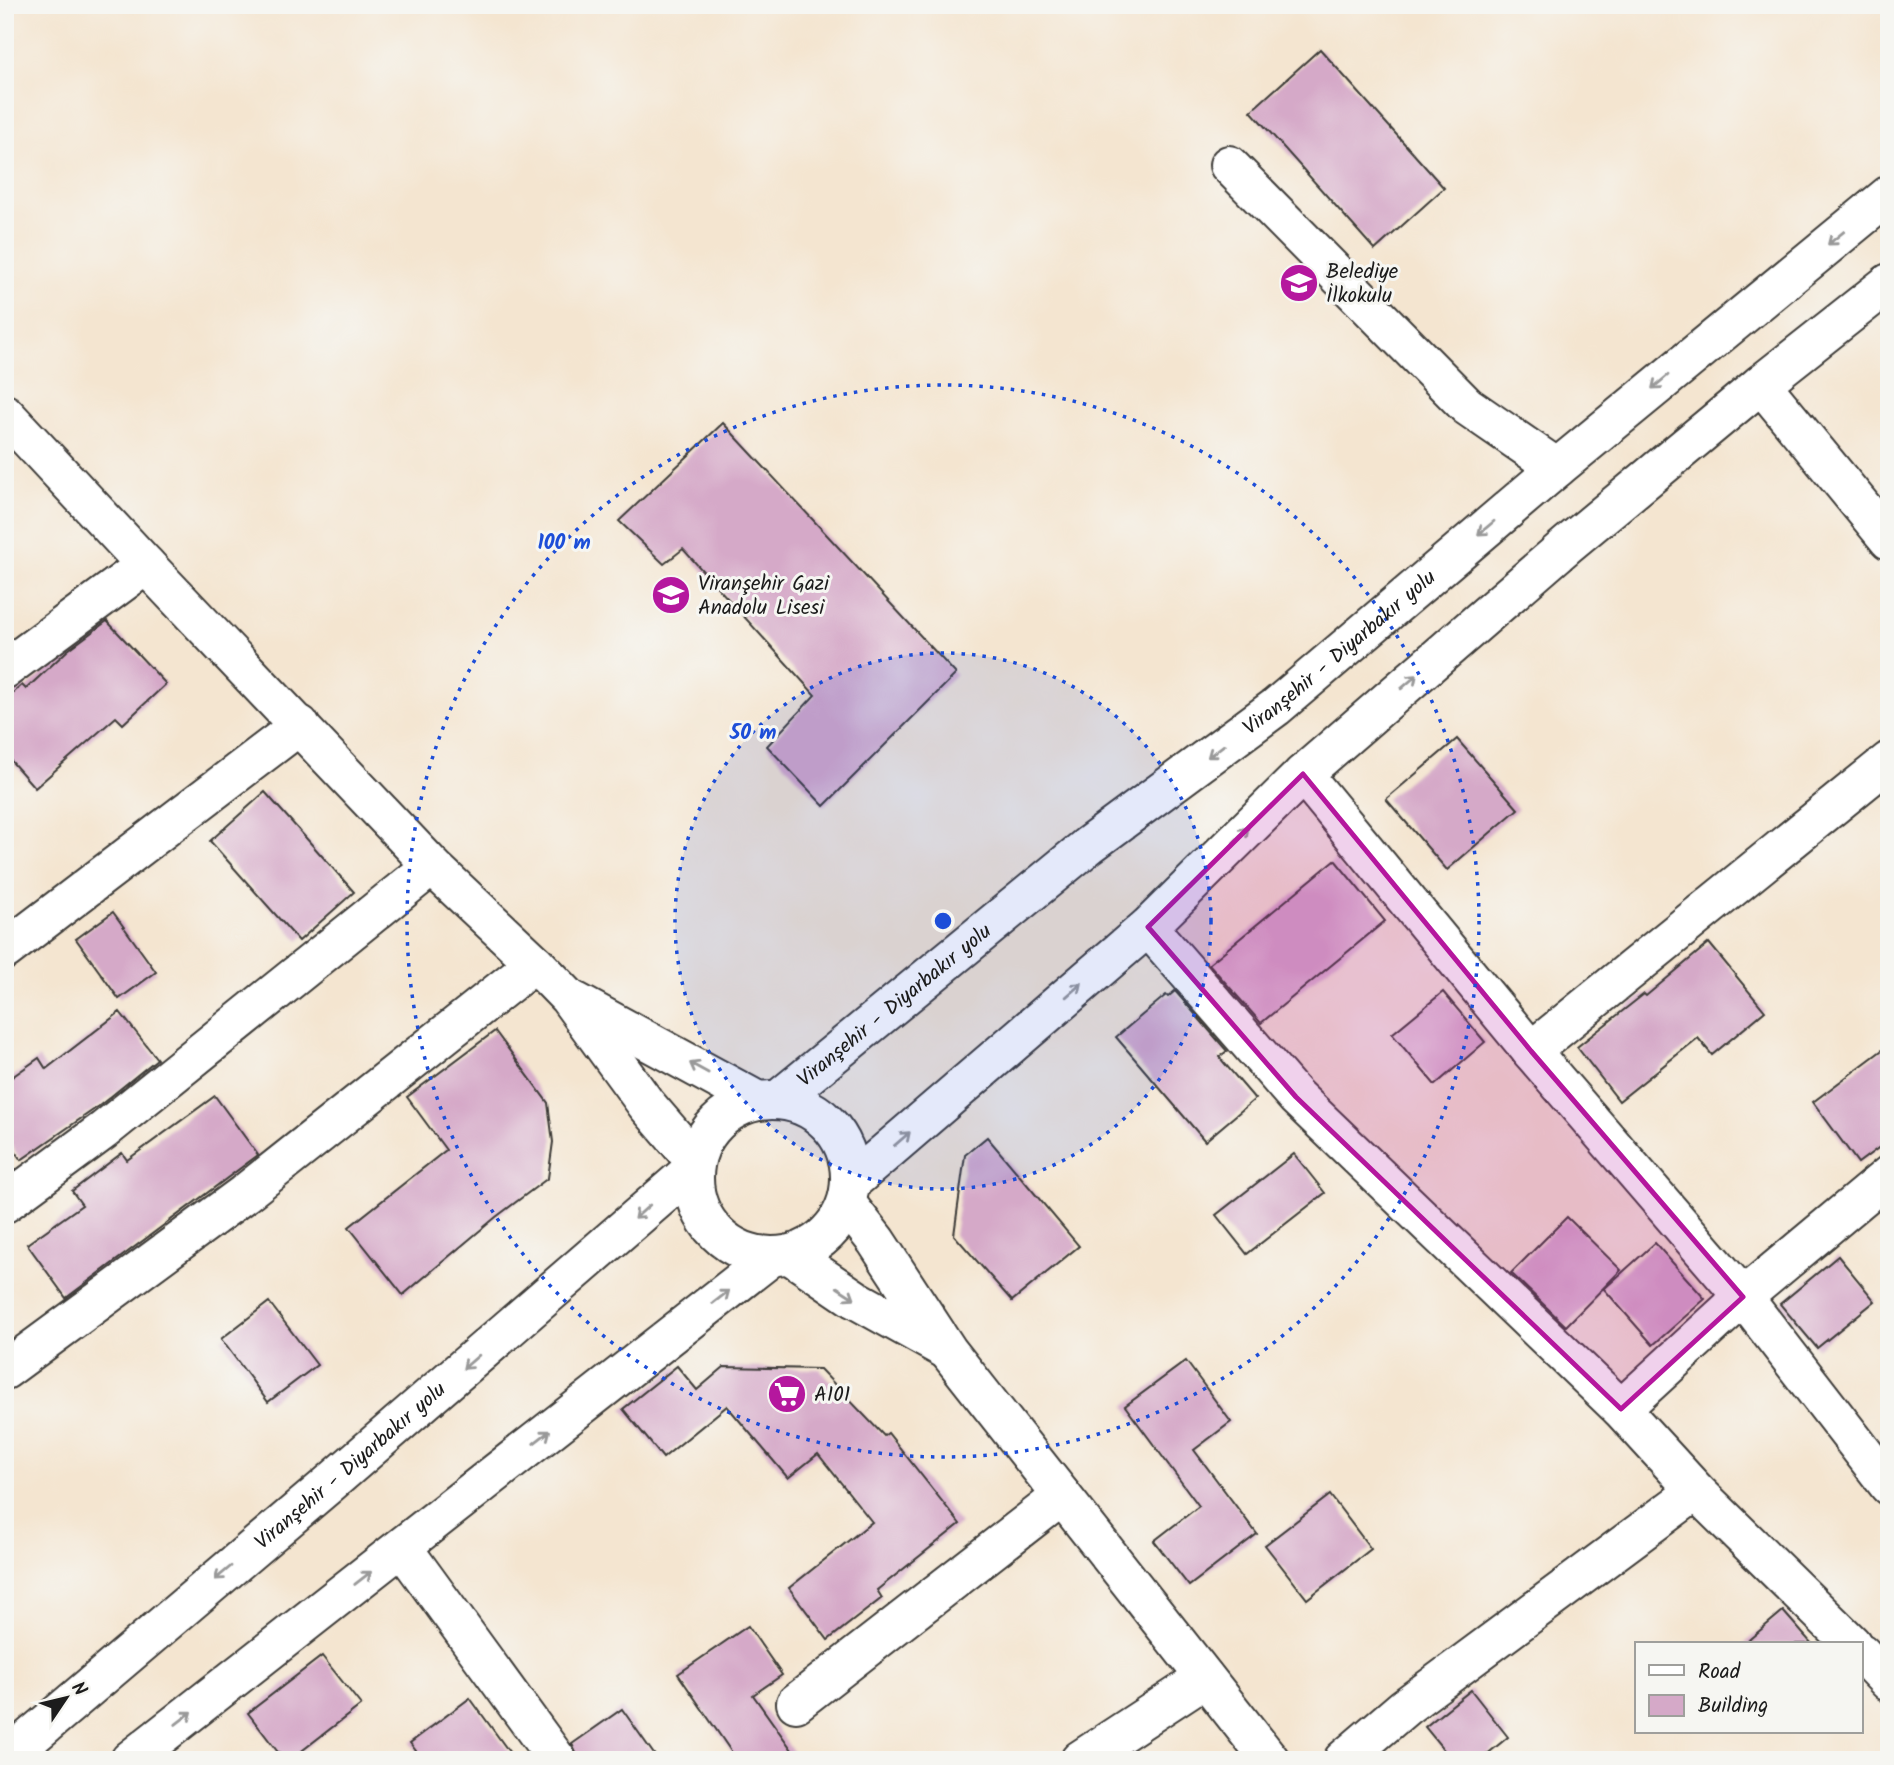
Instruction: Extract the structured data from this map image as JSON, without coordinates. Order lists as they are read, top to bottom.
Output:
{
  "streets": {
    "street": ["Viranşehir - Diyarbakır yolu"]
  },
  "places": {
    "school or university": ["Belediye İlkokulu", "Viranşehir Gazi Anadolu Lisesi"],
    "supermarket": ["A101"]
  },
  "legend": ["Road", "Building"],
  "north": "top right",
  "rings": ["100 m", "50 m"]
}
